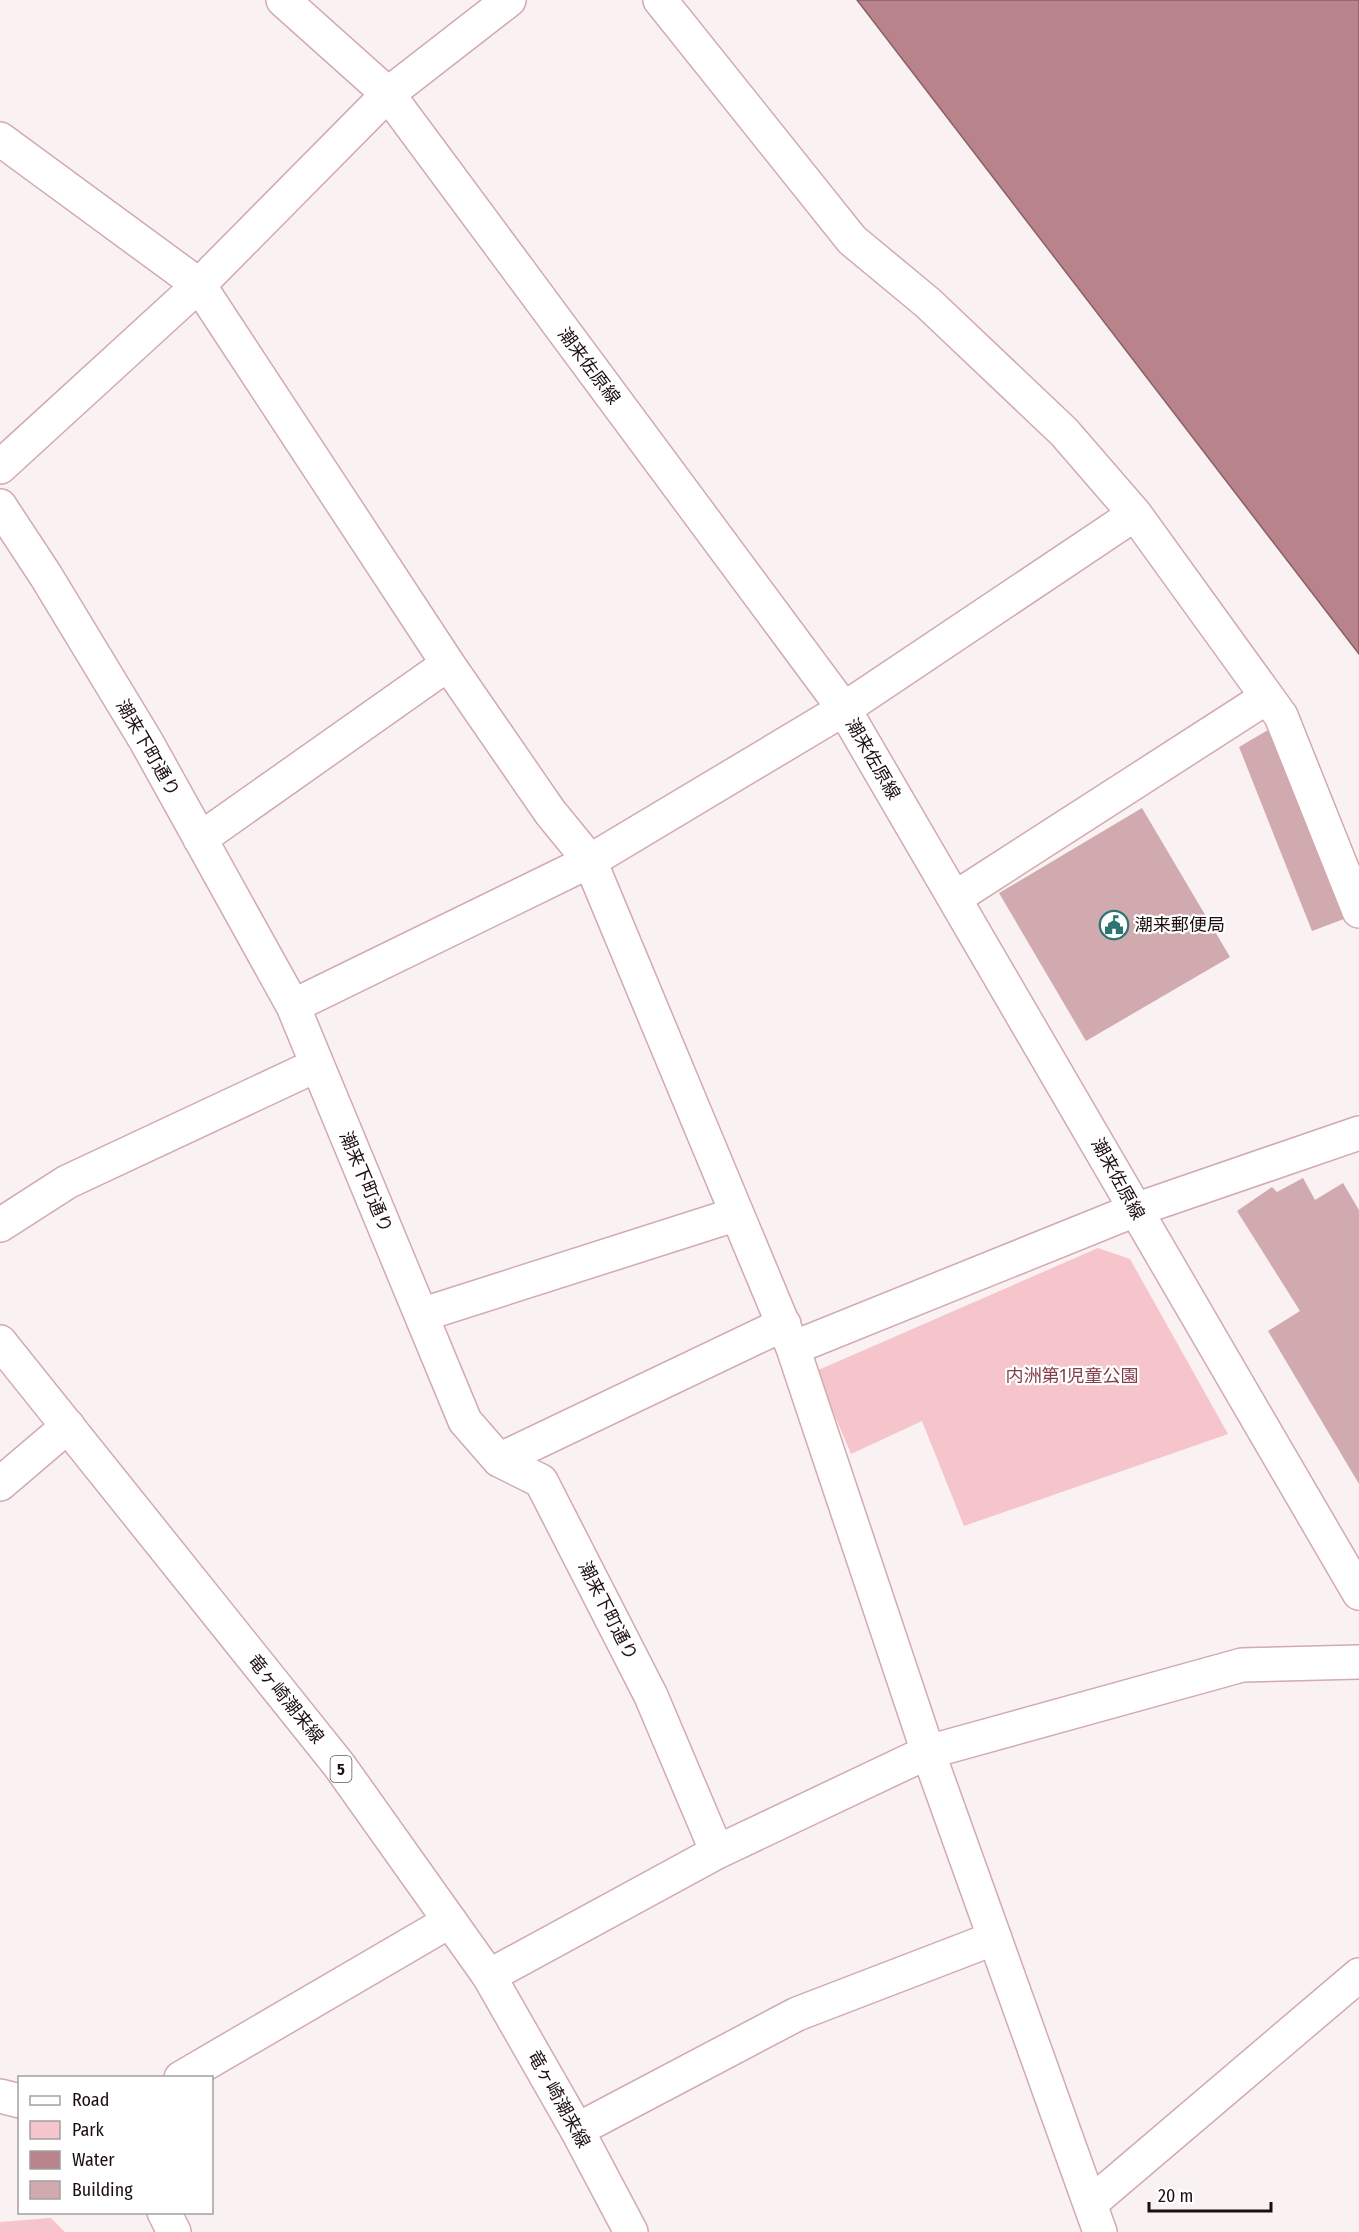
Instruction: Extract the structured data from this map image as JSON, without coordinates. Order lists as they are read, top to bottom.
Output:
{
  "streets": {
    "street": [
      "潮来佐原線",
      "潮来下町通り",
      "竜ヶ崎潮来線",
      "5"
    ]
  },
  "parks": ["内洲第1児童公園"],
  "places": {
    "public building": ["潮来郵便局"]
  },
  "legend": [
    "Road",
    "Park",
    "Water",
    "Building"
  ],
  "scale_bar": "20 m"
}
